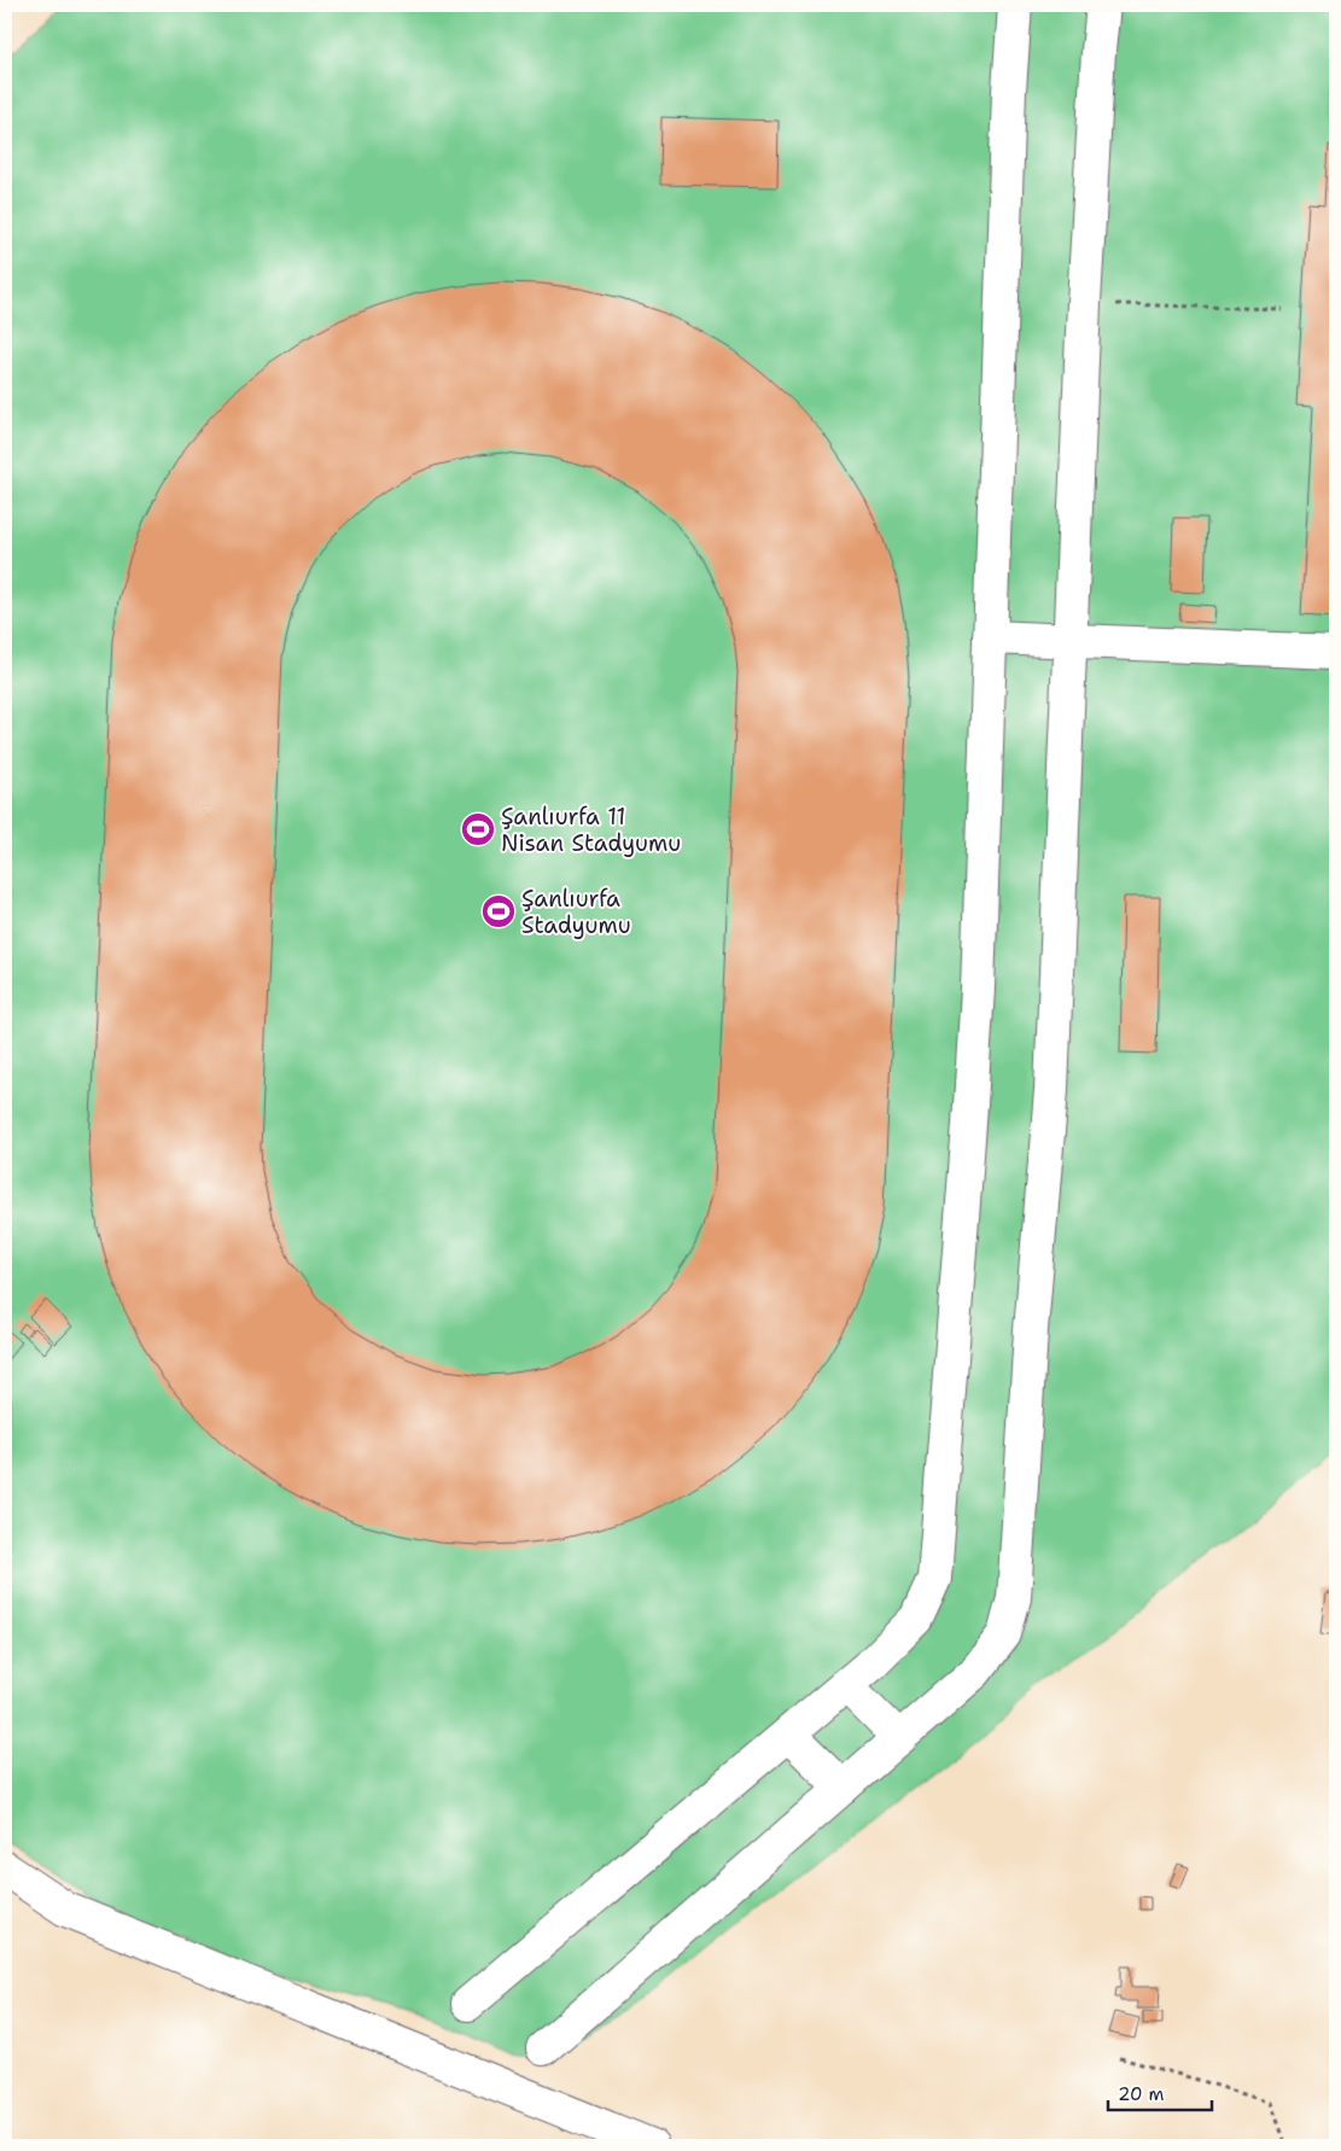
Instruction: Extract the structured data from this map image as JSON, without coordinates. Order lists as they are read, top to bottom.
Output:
{
  "places": {
    "sports": ["Şanlıurfa 11 Nisan Stadyumu", "Şanlıurfa Stadyumu"]
  },
  "scale_bar": "20 m"
}
